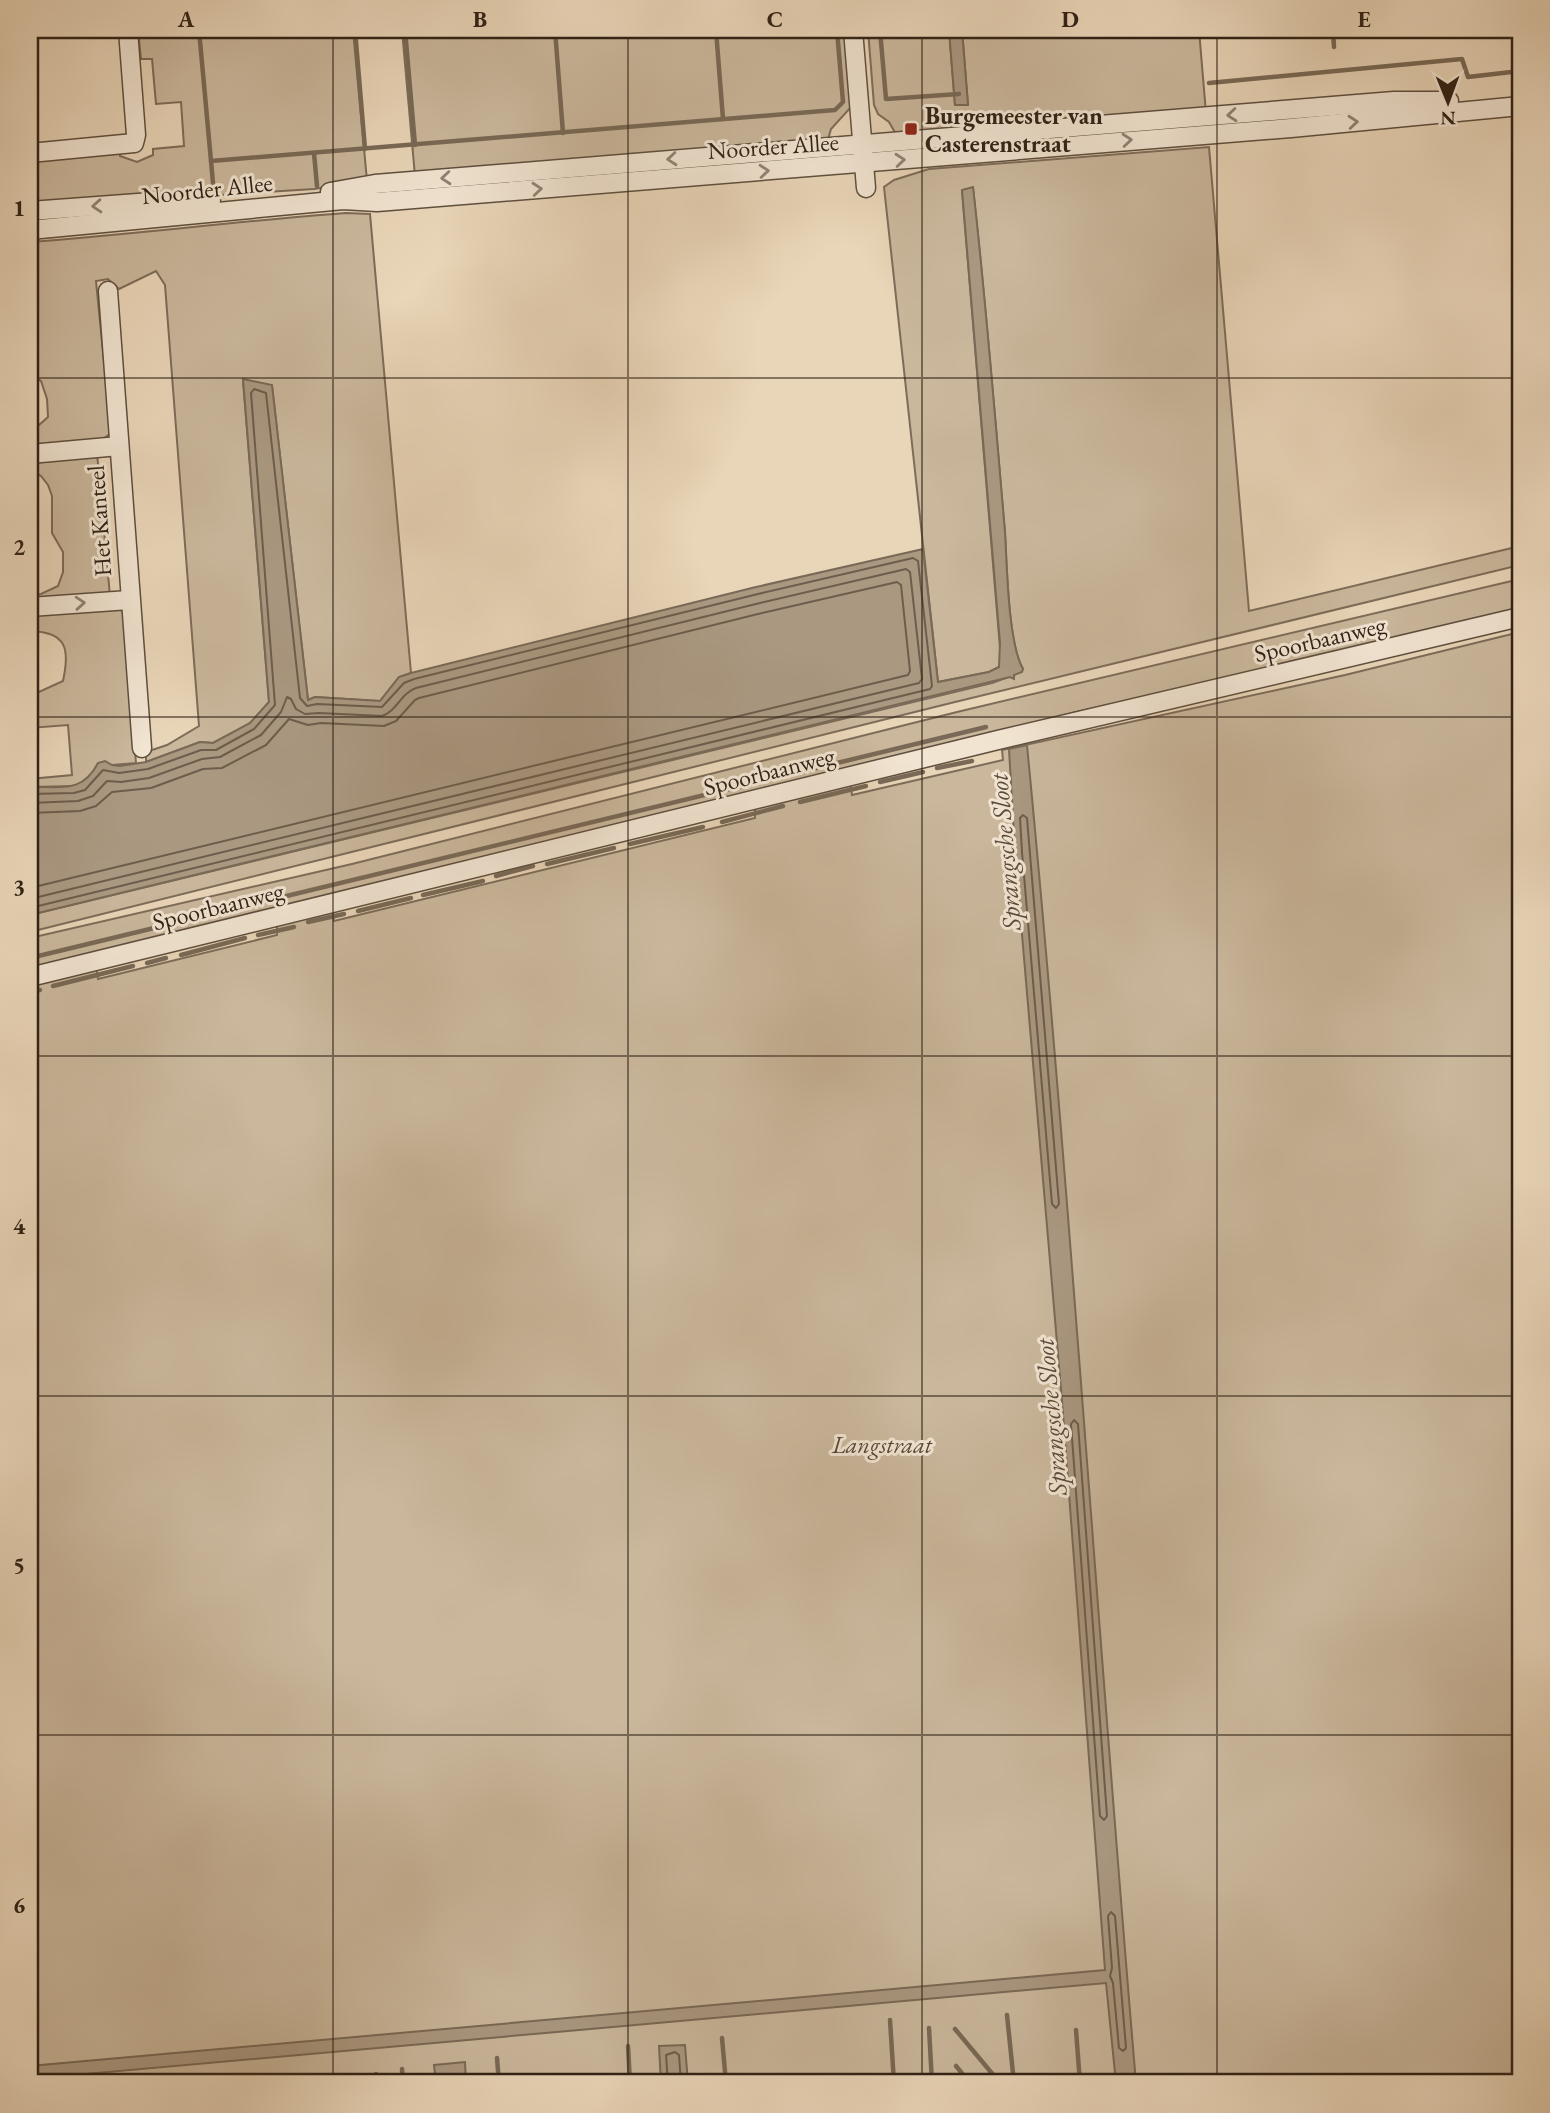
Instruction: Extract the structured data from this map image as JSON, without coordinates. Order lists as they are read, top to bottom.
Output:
{
  "streets": {
    "street": ["Noorder Allee", "Het Kanteel", "Spoorbaanweg"]
  },
  "water": ["Sprangsche Sloot"],
  "parks": ["Langstraat"],
  "places": {
    "transit": ["Burgemeester van Casterenstraat"]
  },
  "north": "bottom",
  "grid": {
    "columns": [
      "A",
      "B",
      "C",
      "D",
      "E"
    ],
    "rows": [
      "1",
      "2",
      "3",
      "4",
      "5",
      "6"
    ]
  }
}
